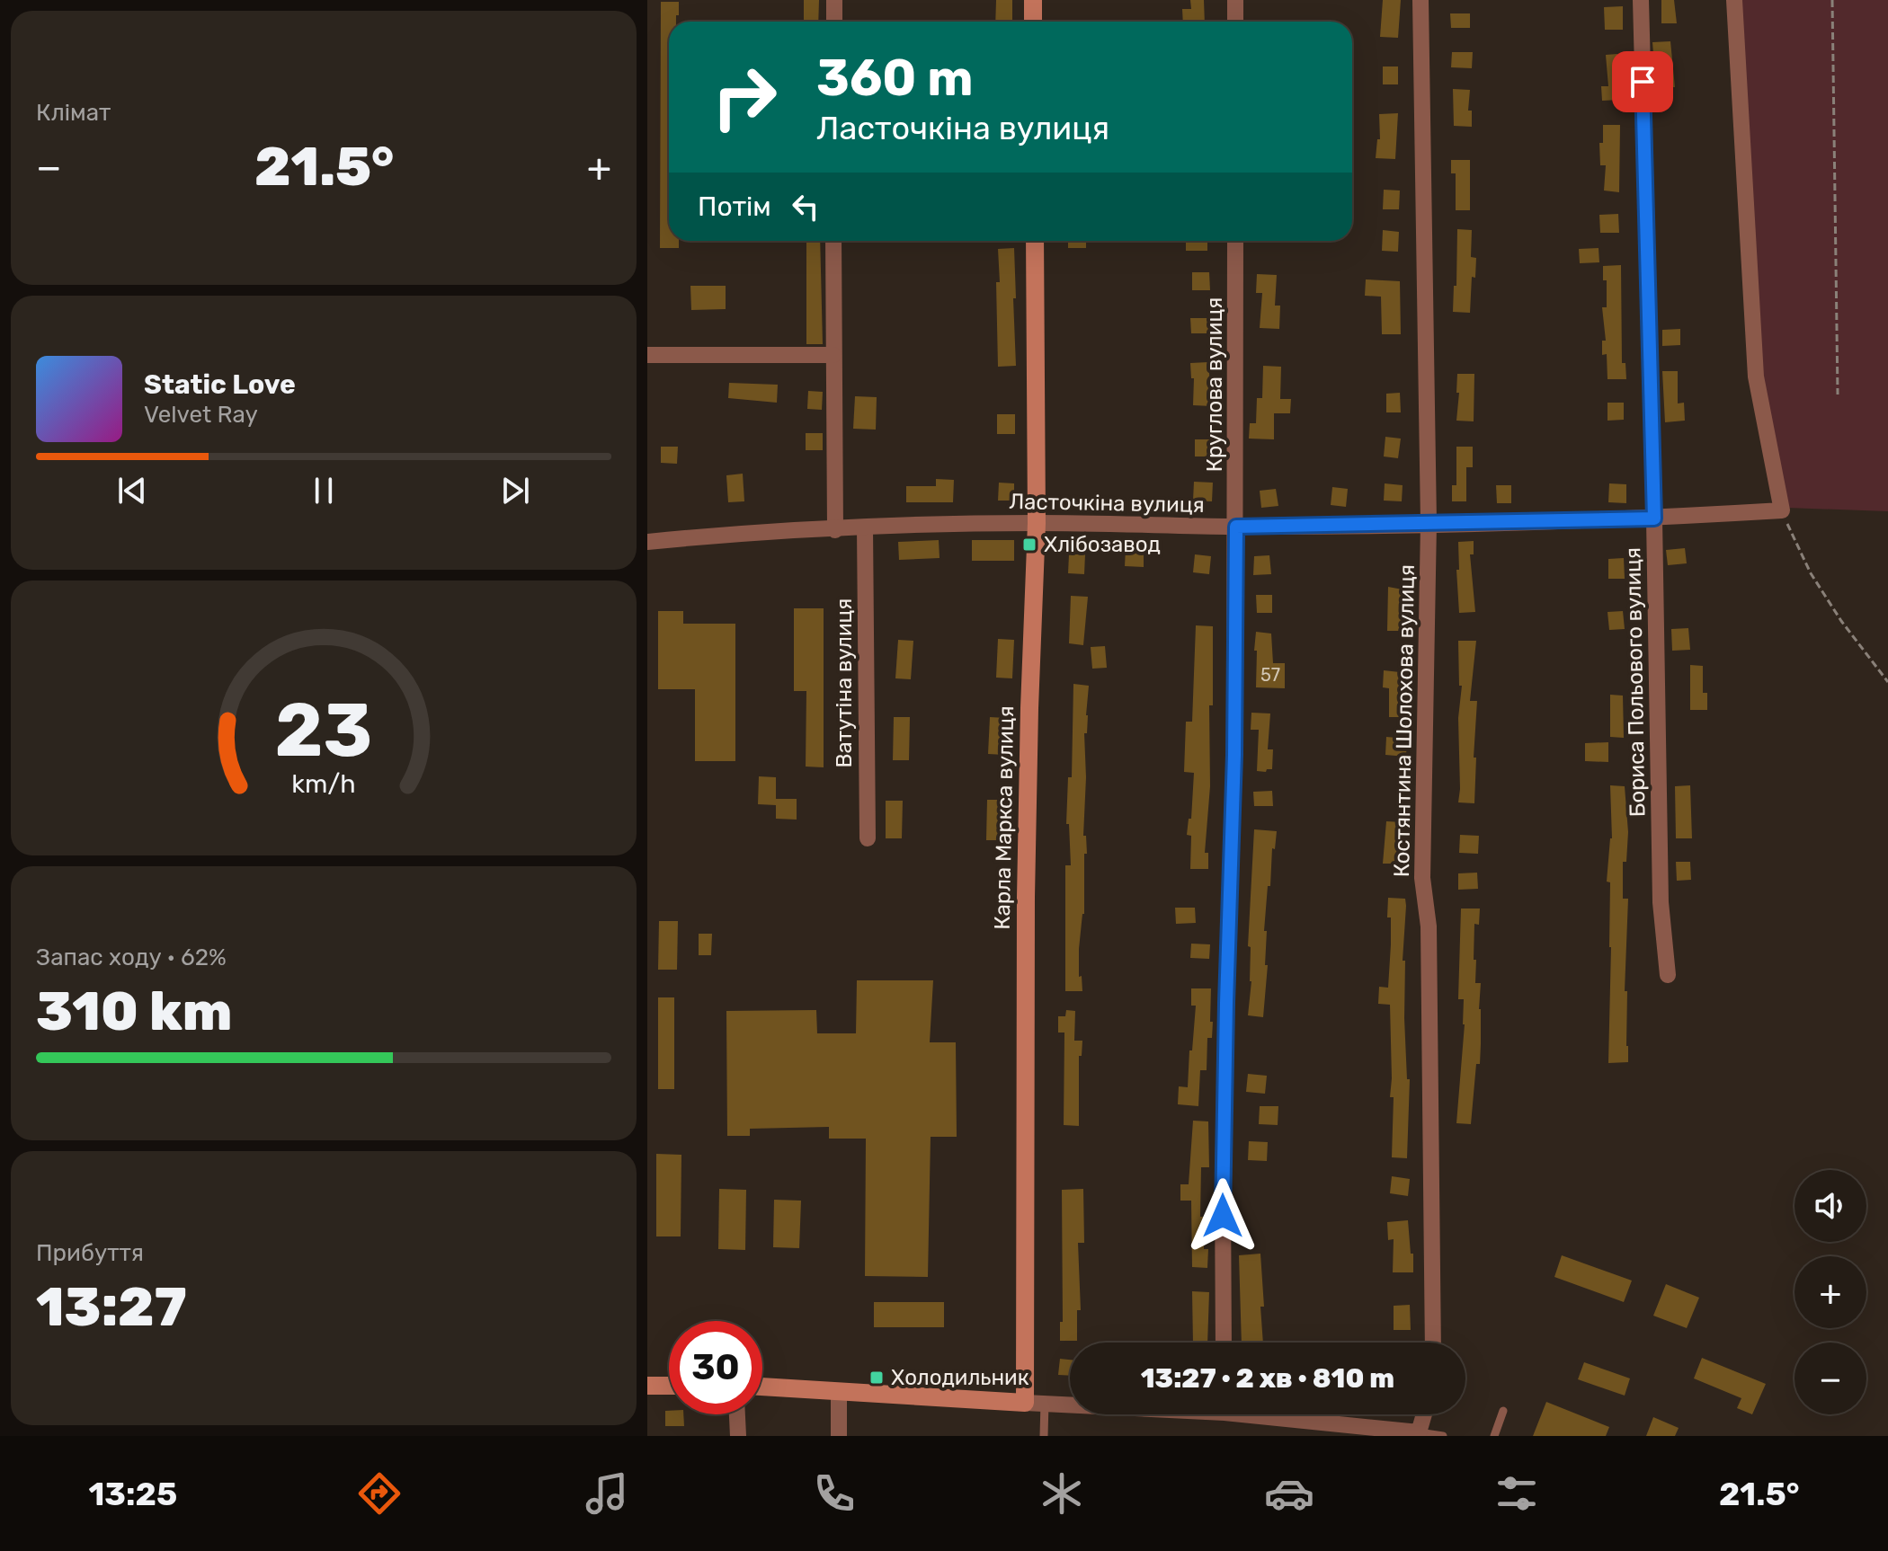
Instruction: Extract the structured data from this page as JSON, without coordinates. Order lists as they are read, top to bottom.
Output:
{
  "streets": {
    "street": [
      "Круглова вулиця",
      "Ласточкіна вулиця",
      "Бориса Польового вулиця",
      "Ватутіна вулиця",
      "Костянтина Шолохова вулиця",
      "Карла Маркса вулиця"
    ]
  },
  "crossings": [
    ["Круглова вулиця", "Ласточкіна вулиця"],
    ["Ласточкіна вулиця", "Бориса Польового вулиця"],
    ["Ласточкіна вулиця", "Ватутіна вулиця"],
    ["Ласточкіна вулиця", "Костянтина Шолохова вулиця"],
    ["Ласточкіна вулиця", "Карла Маркса вулиця"]
  ],
  "places": {
    "transit": ["Хлібозавод", "Холодильник"]
  },
  "house_numbers": ["57"],
  "page": {
    "tile": [
      "Клімат",
      ["Запас ходу · 62%", "310 km"],
      ["Прибуття", "13:27"]
    ],
    "turn": ["360 m", "Ласточкіна вулиця"],
    "heat": ["−", "21.5°", "+"],
    "then": "Потім",
    "song": ["Static Love", "Velvet Ray"],
    "map_buttons": ["+", "−"],
    "limit": "30",
    "trip": "13:27 · 2 хв · 810 m",
    "tabs": ["13:25", "21.5°"],
    "gauge": ["23", "km/h"]
  }
}
